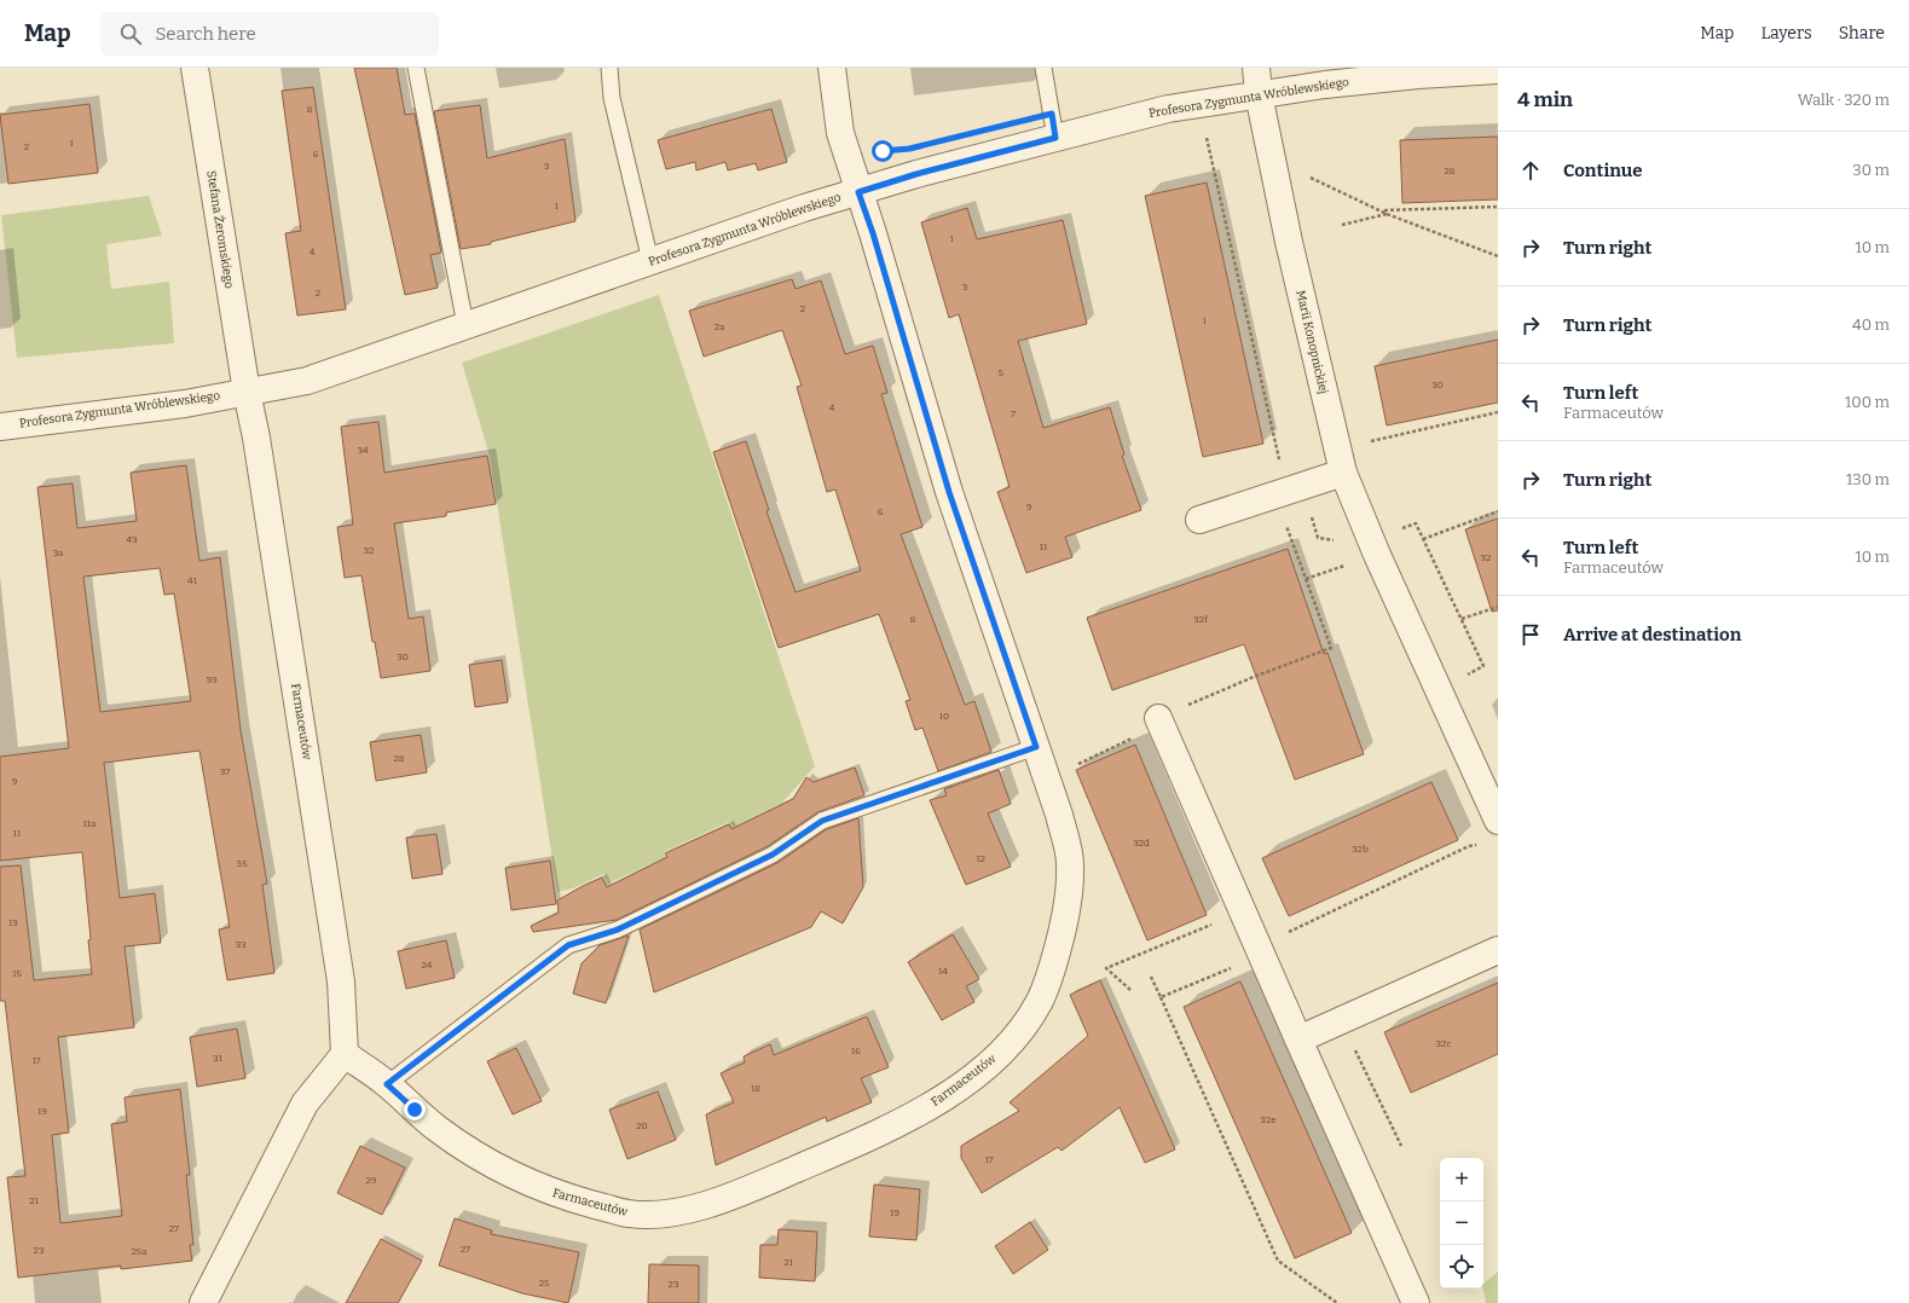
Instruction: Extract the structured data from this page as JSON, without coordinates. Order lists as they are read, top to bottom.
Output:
{
  "streets": {
    "street": [
      "Profesora Zygmunta Wróblewskiego",
      "Stefana Żeromskiego",
      "Marii Konopnickiej",
      "Farmaceutów"
    ]
  },
  "crossings": [
    ["Profesora Zygmunta Wróblewskiego", "Stefana Żeromskiego"],
    ["Profesora Zygmunta Wróblewskiego", "Marii Konopnickiej"],
    ["Profesora Zygmunta Wróblewskiego", "Farmaceutów"],
    ["Stefana Żeromskiego", "Farmaceutów"]
  ],
  "house_numbers": [
    "8",
    "1",
    "2",
    "6",
    "3",
    "28",
    "1",
    "1",
    "4",
    "3",
    "2",
    "2",
    "1",
    "2a",
    "5",
    "30",
    "4",
    "7",
    "34",
    "9",
    "6",
    "43",
    "11",
    "32",
    "3a",
    "32",
    "41",
    "8",
    "32f",
    "30",
    "39",
    "10",
    "28",
    "37",
    "9",
    "11a",
    "11",
    "32d",
    "32b",
    "12",
    "35",
    "13",
    "33",
    "24",
    "14",
    "15",
    "32c",
    "16",
    "31",
    "17",
    "18",
    "19",
    "32e",
    "20",
    "17",
    "29",
    "21",
    "19",
    "27",
    "27",
    "23",
    "25a",
    "21",
    "25",
    "23"
  ],
  "page": {
    "header": "Map",
    "search": "Search here",
    "nav": ["Map", "Layers", "Share"],
    "heading": ["4 min", "Walk · 320 m"],
    "list": [
      ["Continue", "30 m"],
      ["Turn right", "10 m"],
      ["Turn right", "40 m"],
      ["Turn left", "Farmaceutów", "100 m"],
      ["Turn right", "130 m"],
      ["Turn left", "Farmaceutów", "10 m"],
      "Arrive at destination"
    ],
    "map_buttons": ["+", "−"]
  }
}
